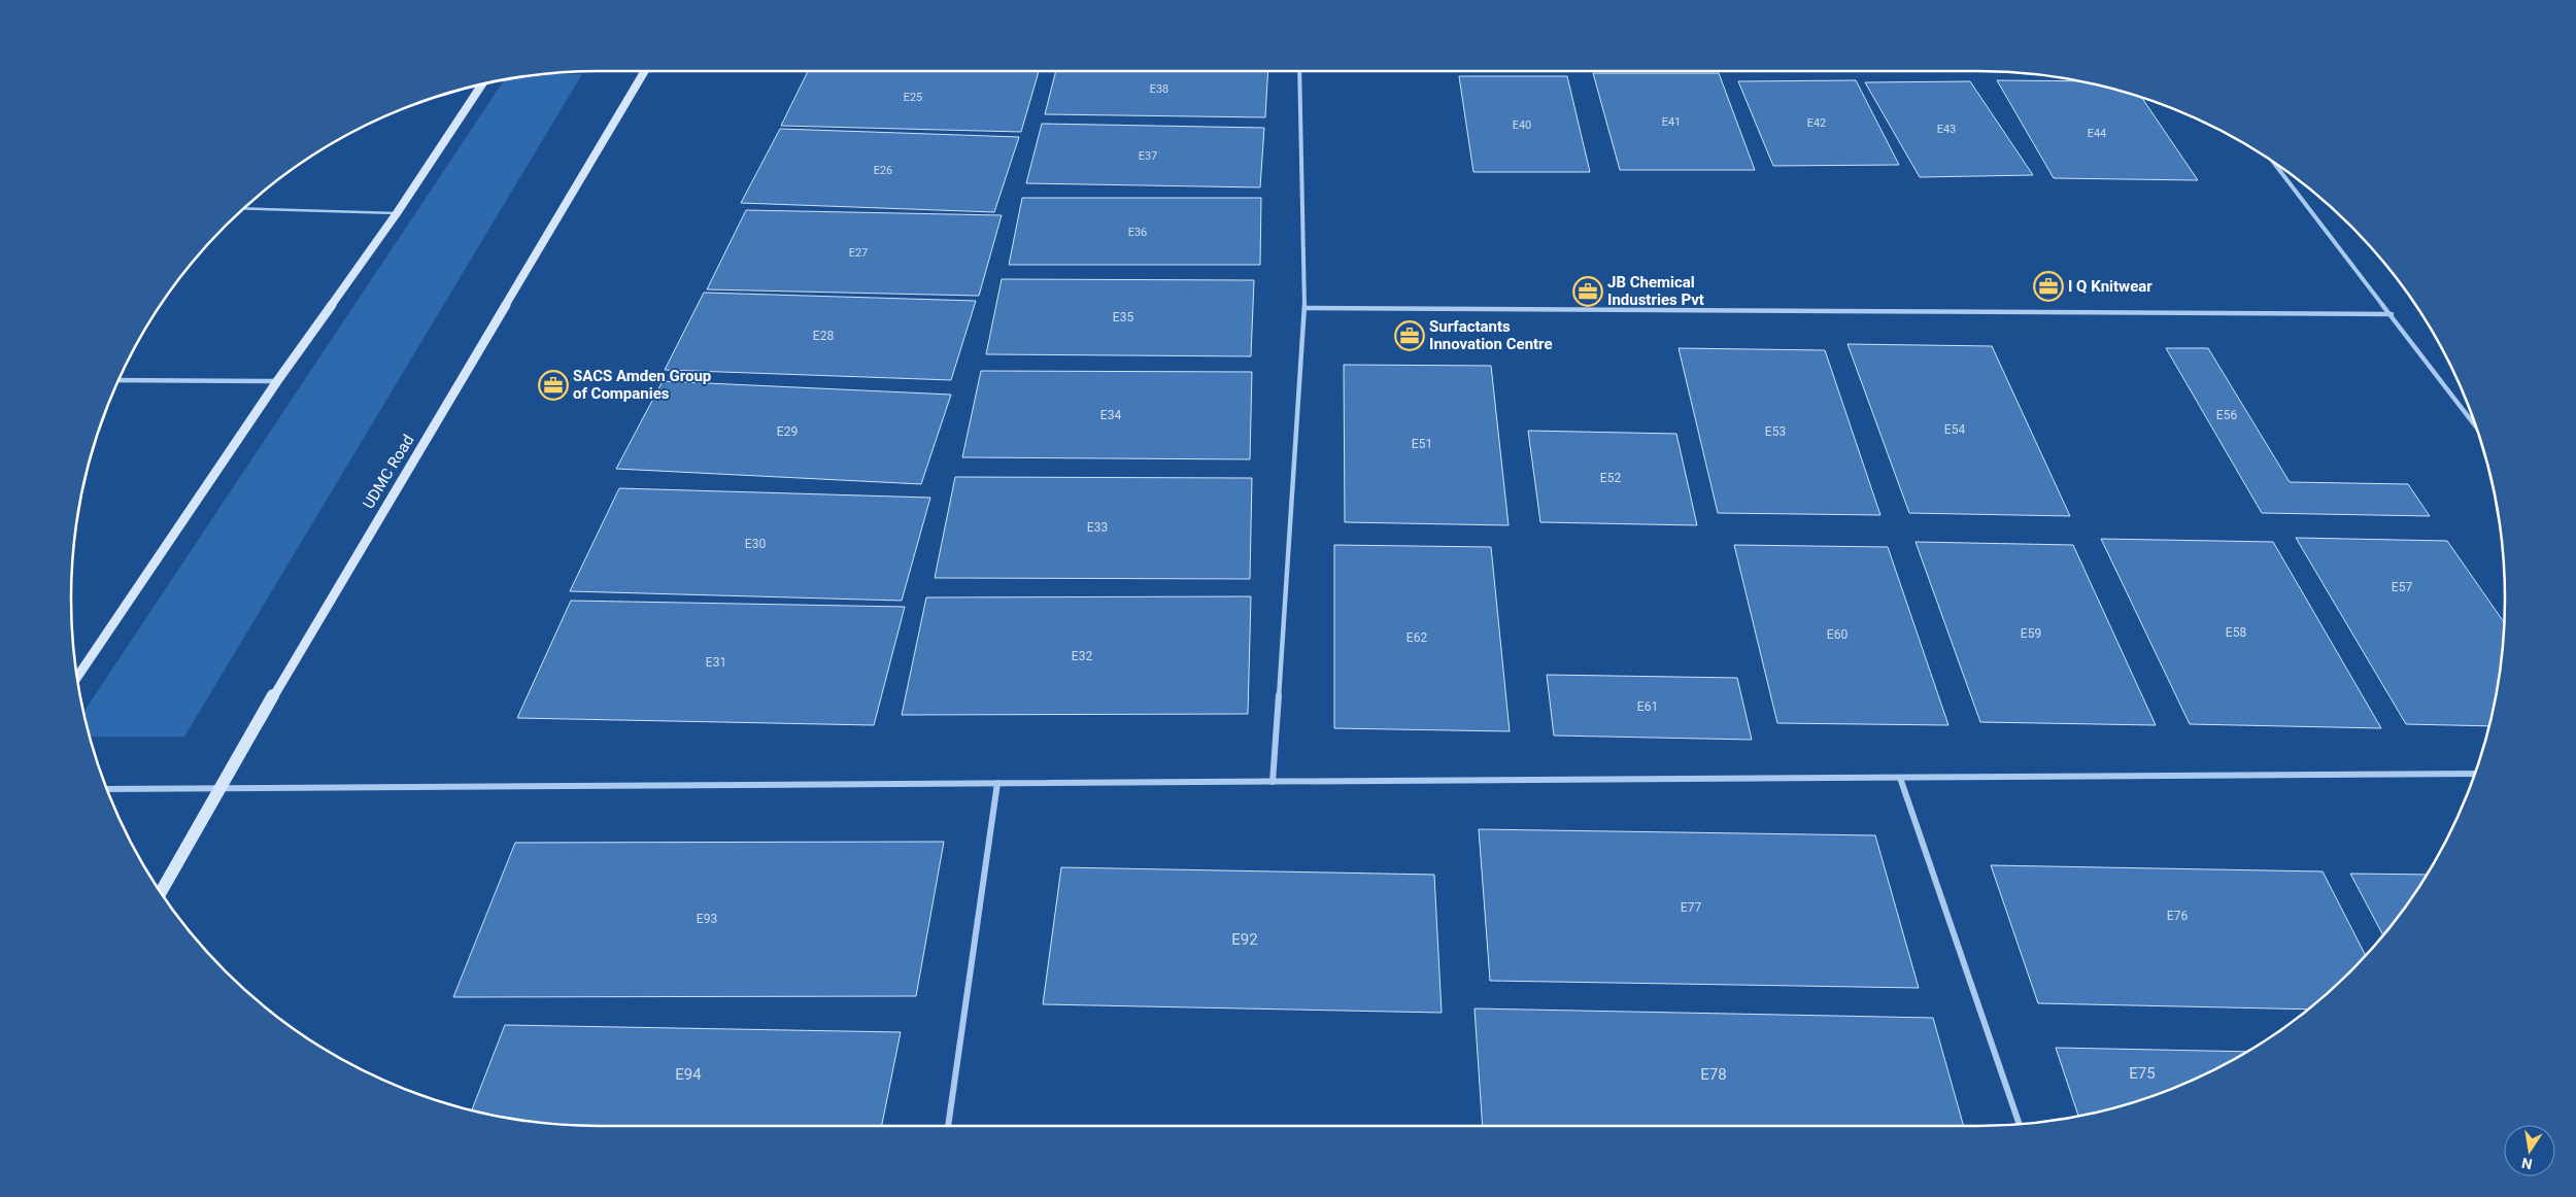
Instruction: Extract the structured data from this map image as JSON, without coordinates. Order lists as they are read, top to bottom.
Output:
{
  "streets": {
    "main road": ["UDMC Road"]
  },
  "places": {
    "office": [
      "I Q Knitwear",
      "JB Chemical Industries Pvt",
      "Surfactants Innovation Centre",
      "SACS Amden Group of Companies"
    ]
  },
  "house_numbers": [
    "E38",
    "E25",
    "E41",
    "E42",
    "E40",
    "E43",
    "E44",
    "E37",
    "E26",
    "E36",
    "E27",
    "E35",
    "E28",
    "E34",
    "E56",
    "E54",
    "E29",
    "E53",
    "E51",
    "E52",
    "E33",
    "E30",
    "E57",
    "E58",
    "E59",
    "E60",
    "E62",
    "E32",
    "E31",
    "E61",
    "E77",
    "E76",
    "E93",
    "E92",
    "E75",
    "E94",
    "E78"
  ],
  "north": "bottom"
}
